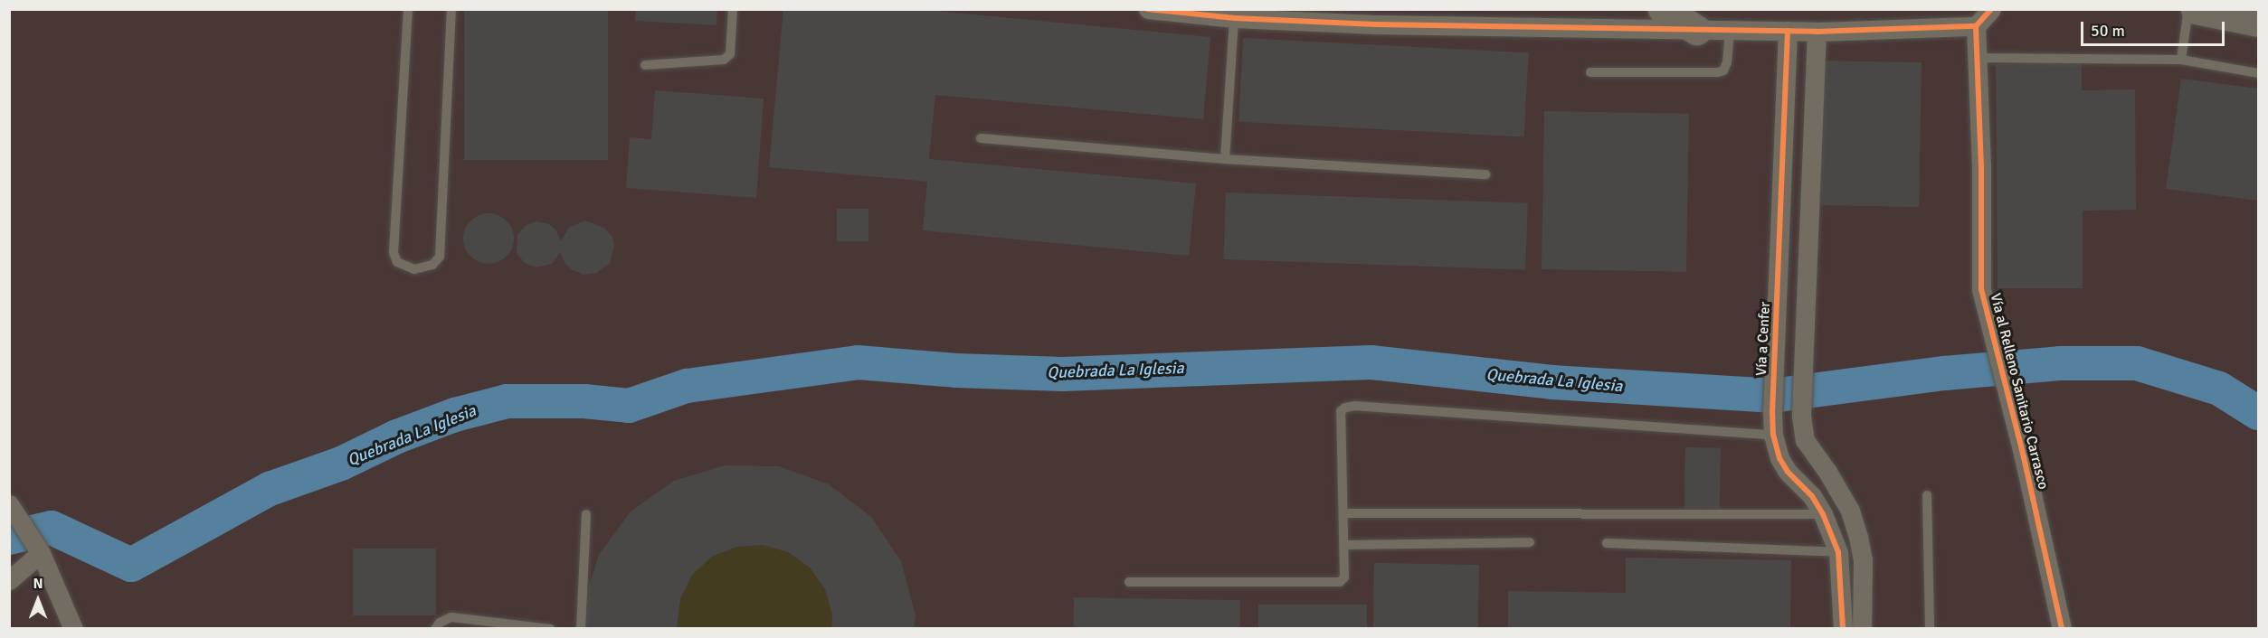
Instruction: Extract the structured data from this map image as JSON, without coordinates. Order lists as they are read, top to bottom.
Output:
{
  "streets": {
    "street": ["Vía a Cenfer", "Vía al Relleno Sanitario Carrasco"]
  },
  "water": ["Quebrada La Iglesia"],
  "scale_bar": "50 m",
  "north": "top"
}
